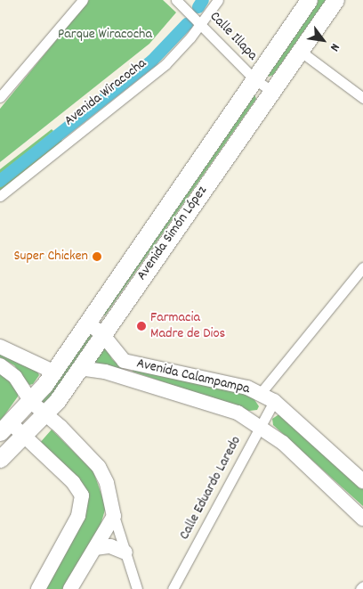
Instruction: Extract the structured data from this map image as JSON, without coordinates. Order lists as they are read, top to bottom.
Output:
{
  "streets": {
    "main road": ["Avenida Simón López"],
    "street": [
      "Calle Illapa",
      "Avenida Wiracocha",
      "Avenida Calampampa",
      "Calle Eduardo Laredo"
    ]
  },
  "crossings": [
    ["Calle Illapa", "Avenida Wiracocha"],
    ["Calle Illapa", "Avenida Simón López"],
    ["Avenida Simón López", "Avenida Calampampa"],
    ["Avenida Calampampa", "Calle Eduardo Laredo"]
  ],
  "parks": ["Parque Wiracocha"],
  "places": ["Super Chicken", "Farmacia Madre de Dios"],
  "north": "bottom right"
}
